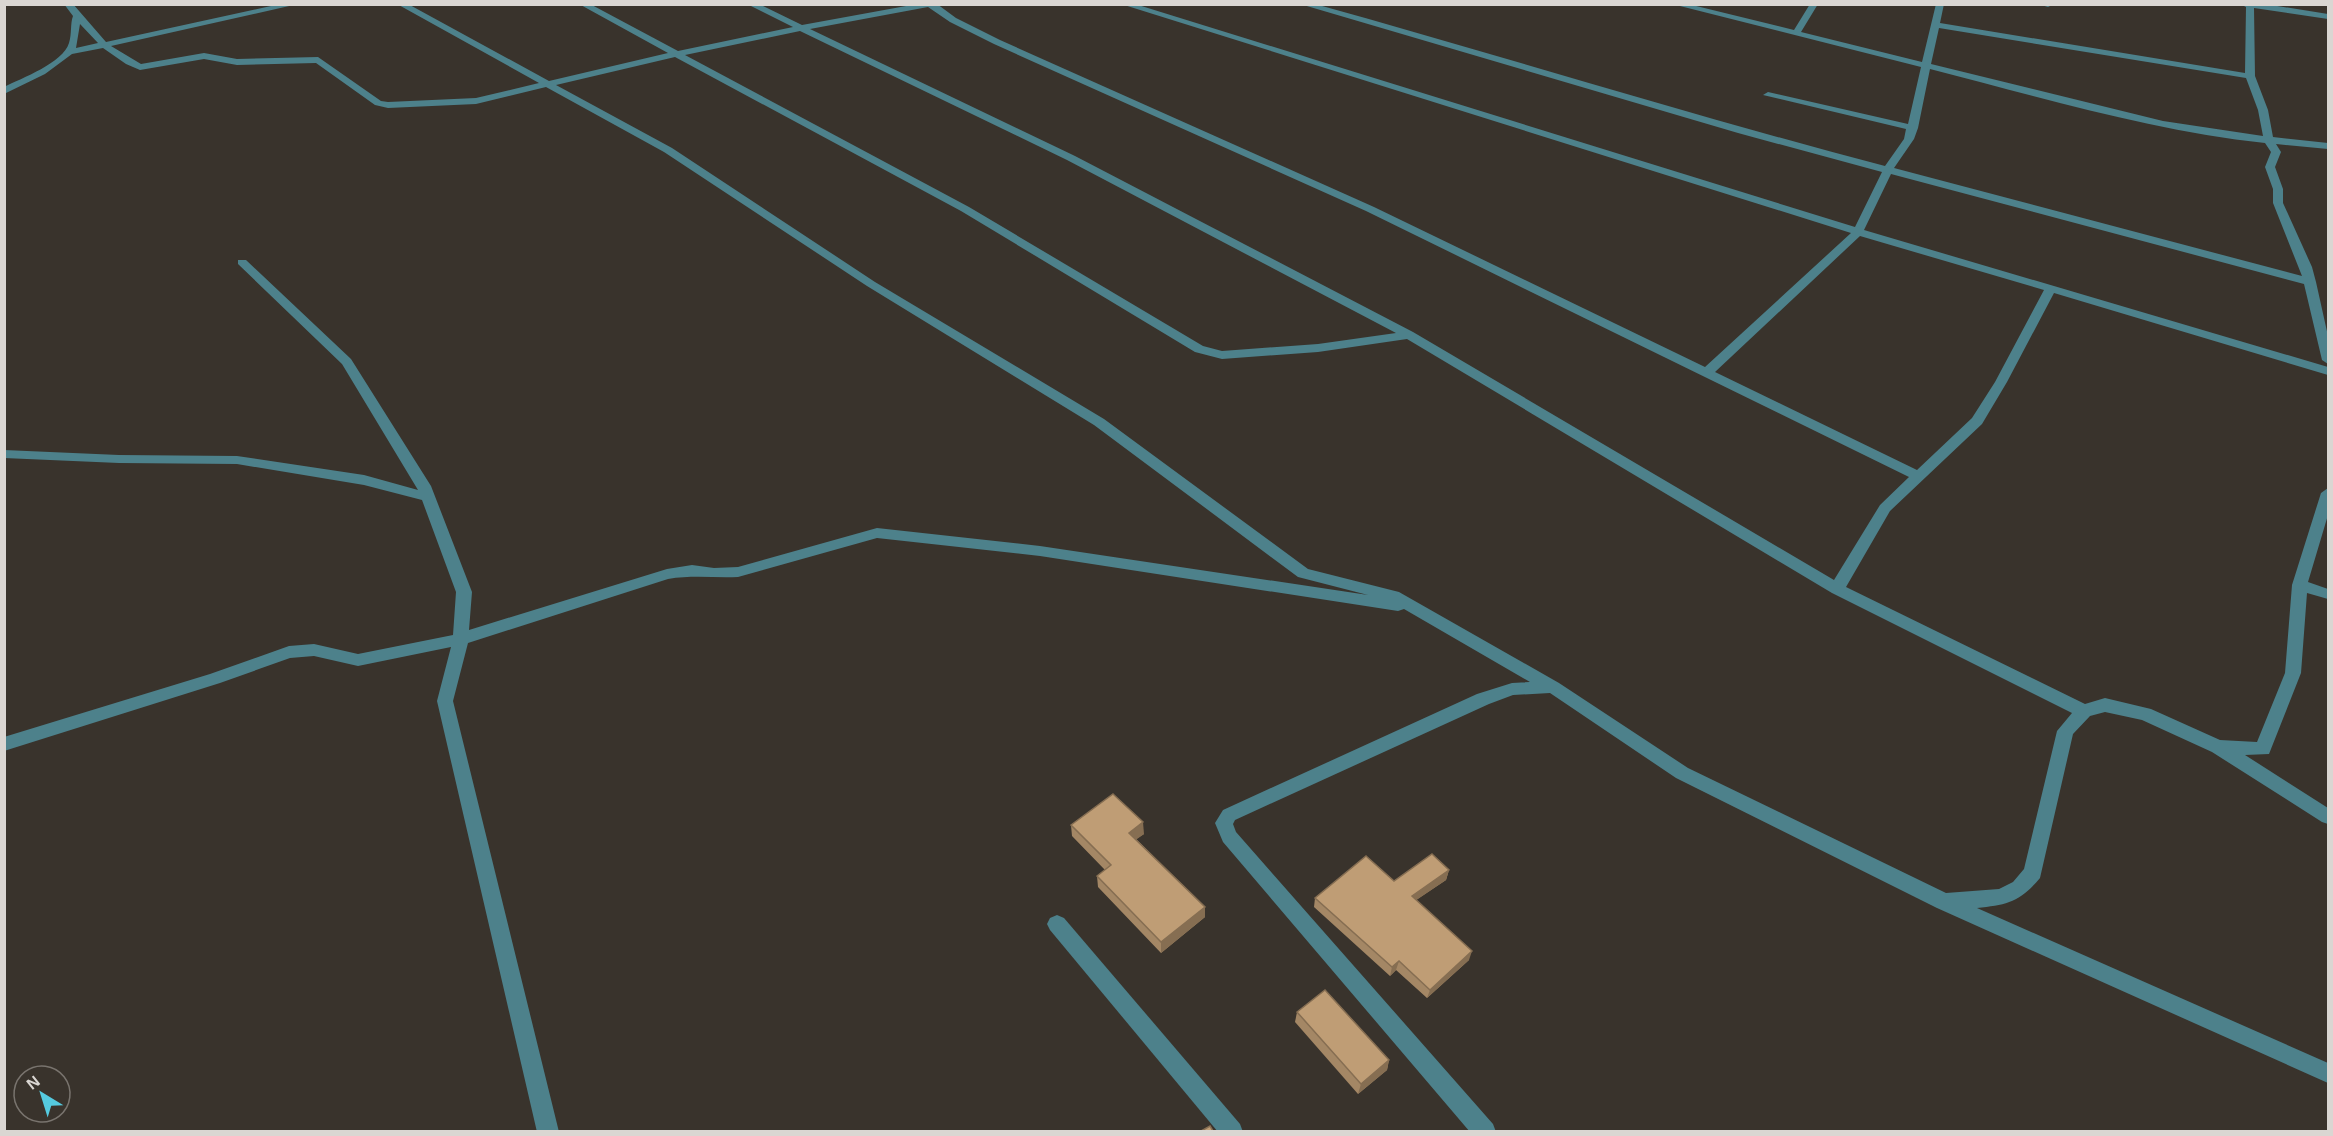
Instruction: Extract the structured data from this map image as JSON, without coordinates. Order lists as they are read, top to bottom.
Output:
{
  "north": "top left"
}
